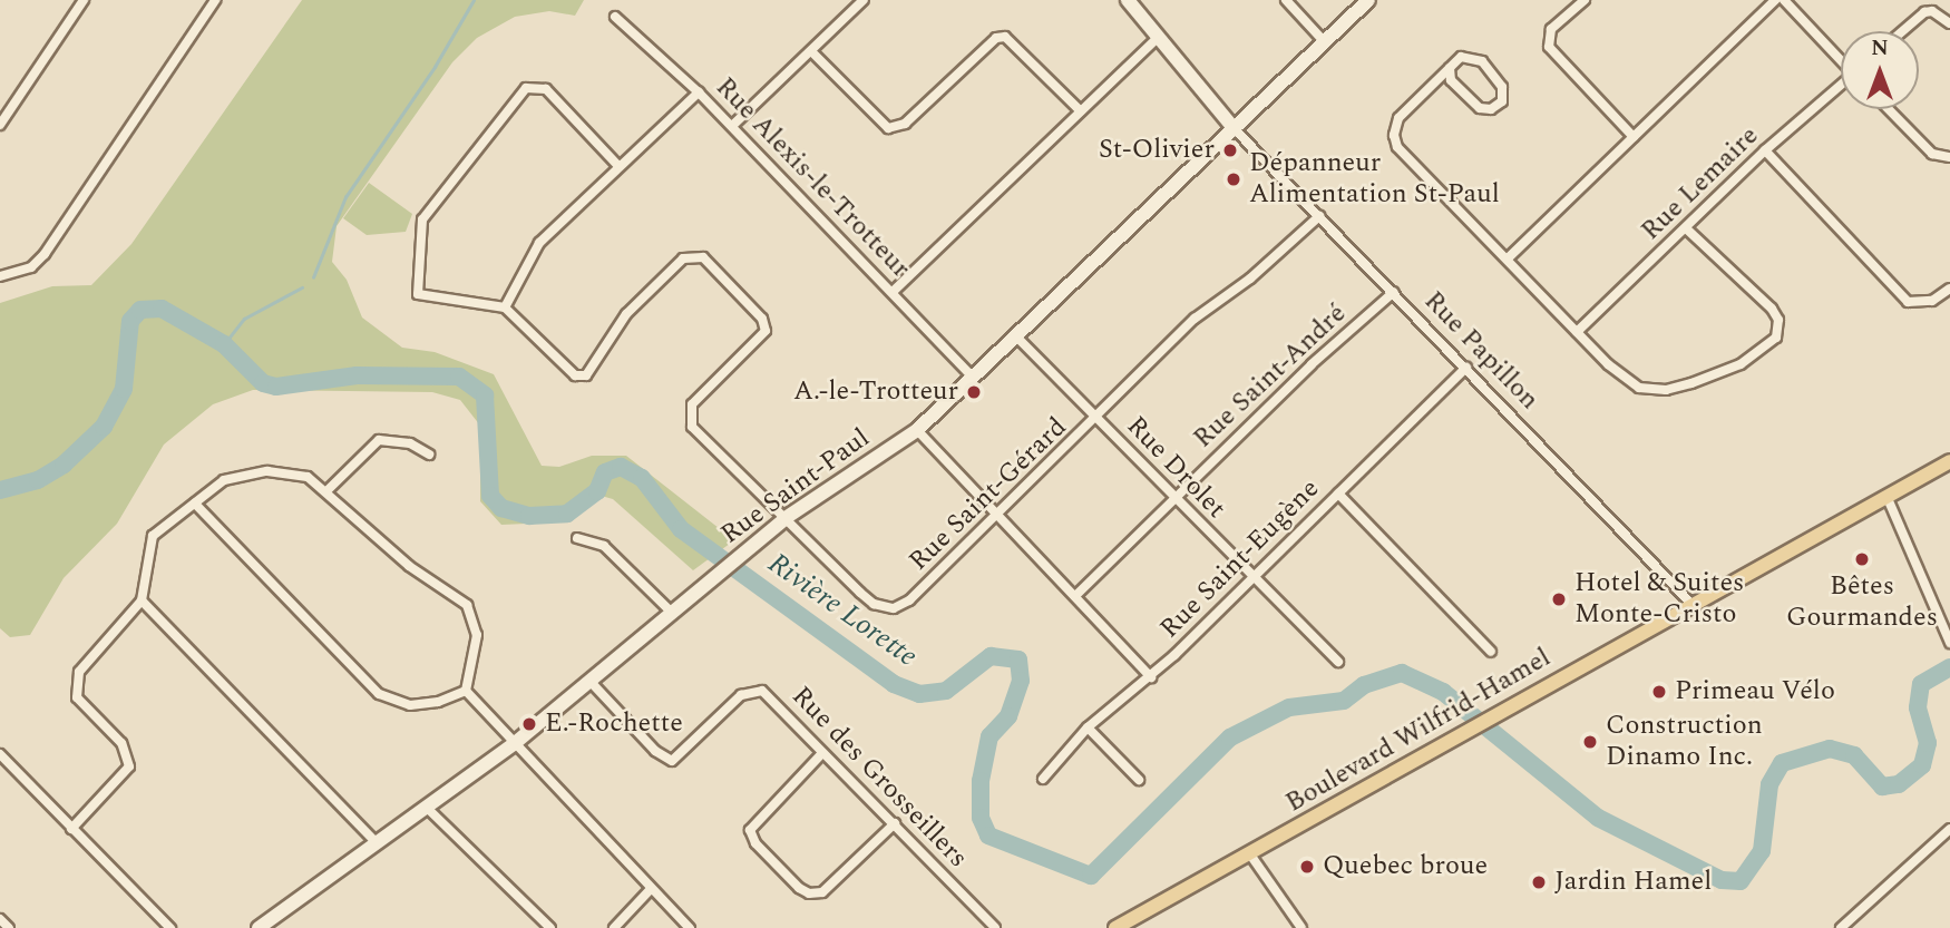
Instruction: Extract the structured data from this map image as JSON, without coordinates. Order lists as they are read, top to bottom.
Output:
{
  "streets": {
    "main road": ["Boulevard Wilfrid-Hamel"],
    "street": [
      "Rue Alexis-le-Trotteur",
      "Rue Lemaire",
      "Rue Papillon",
      "Rue Saint-André",
      "Rue Drolet",
      "Rue Saint-Paul",
      "Rue Saint-Gérard",
      "Rue Saint-Eugène",
      "Rue des Grosseillers"
    ]
  },
  "crossings": [
    ["Rue Alexis-le-Trotteur", "Rue Saint-Paul"],
    ["Rue Papillon", "Rue Saint-André"],
    ["Rue Papillon", "Rue Saint-Paul"],
    ["Rue Papillon", "Rue Saint-Gérard"],
    ["Rue Papillon", "Rue Saint-Eugène"],
    ["Rue Papillon", "Boulevard Wilfrid-Hamel"],
    ["Rue Saint-André", "Rue Drolet"],
    ["Rue Drolet", "Rue Saint-Paul"],
    ["Rue Drolet", "Rue Saint-Gérard"],
    ["Rue Drolet", "Rue Saint-Eugène"],
    ["Rue Saint-Paul", "Rue Saint-Gérard"],
    ["Rue Saint-Paul", "Rue des Grosseillers"]
  ],
  "water": ["Rivière Lorette"],
  "places": [
    "St-Olivier",
    "Dépanneur Alimentation St-Paul",
    "A.-le-Trotteur",
    "Bêtes Gourmandes",
    "Hotel & Suites Monte-Cristo",
    "Primeau Vélo",
    "E.-Rochette",
    "Construction Dinamo Inc.",
    "Quebec broue",
    "Jardin Hamel"
  ],
  "north": "top"
}
